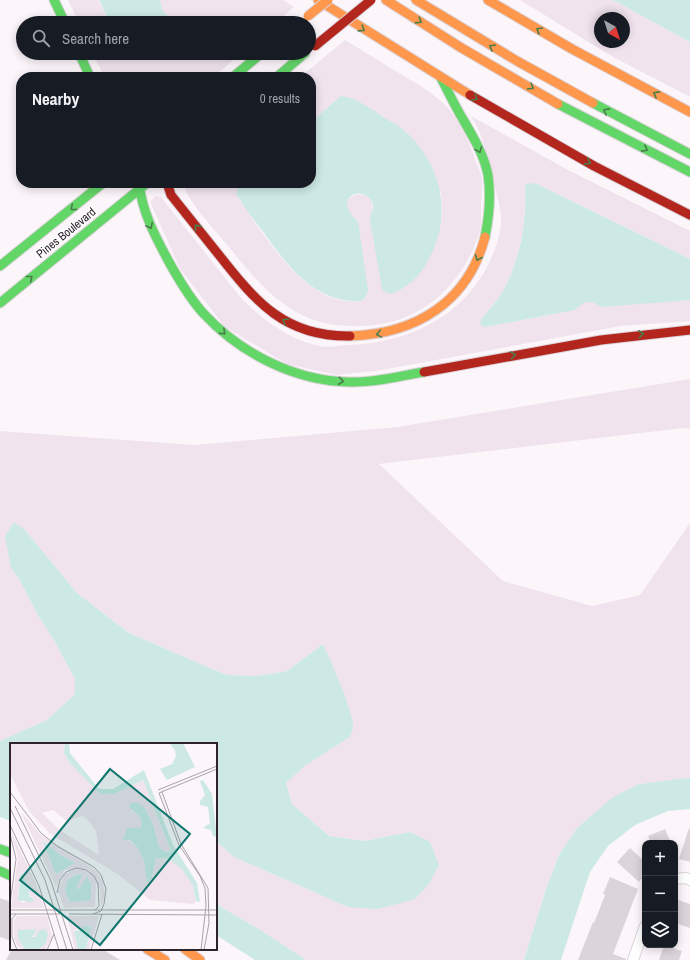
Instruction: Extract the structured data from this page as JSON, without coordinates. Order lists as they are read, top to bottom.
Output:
{
  "streets": {
    "main road": ["Pines Boulevard"]
  },
  "north": "bottom right",
  "page": {
    "search": "Search here",
    "heading": ["Nearby", "0 results"],
    "map_buttons": ["+", "−"]
  }
}
